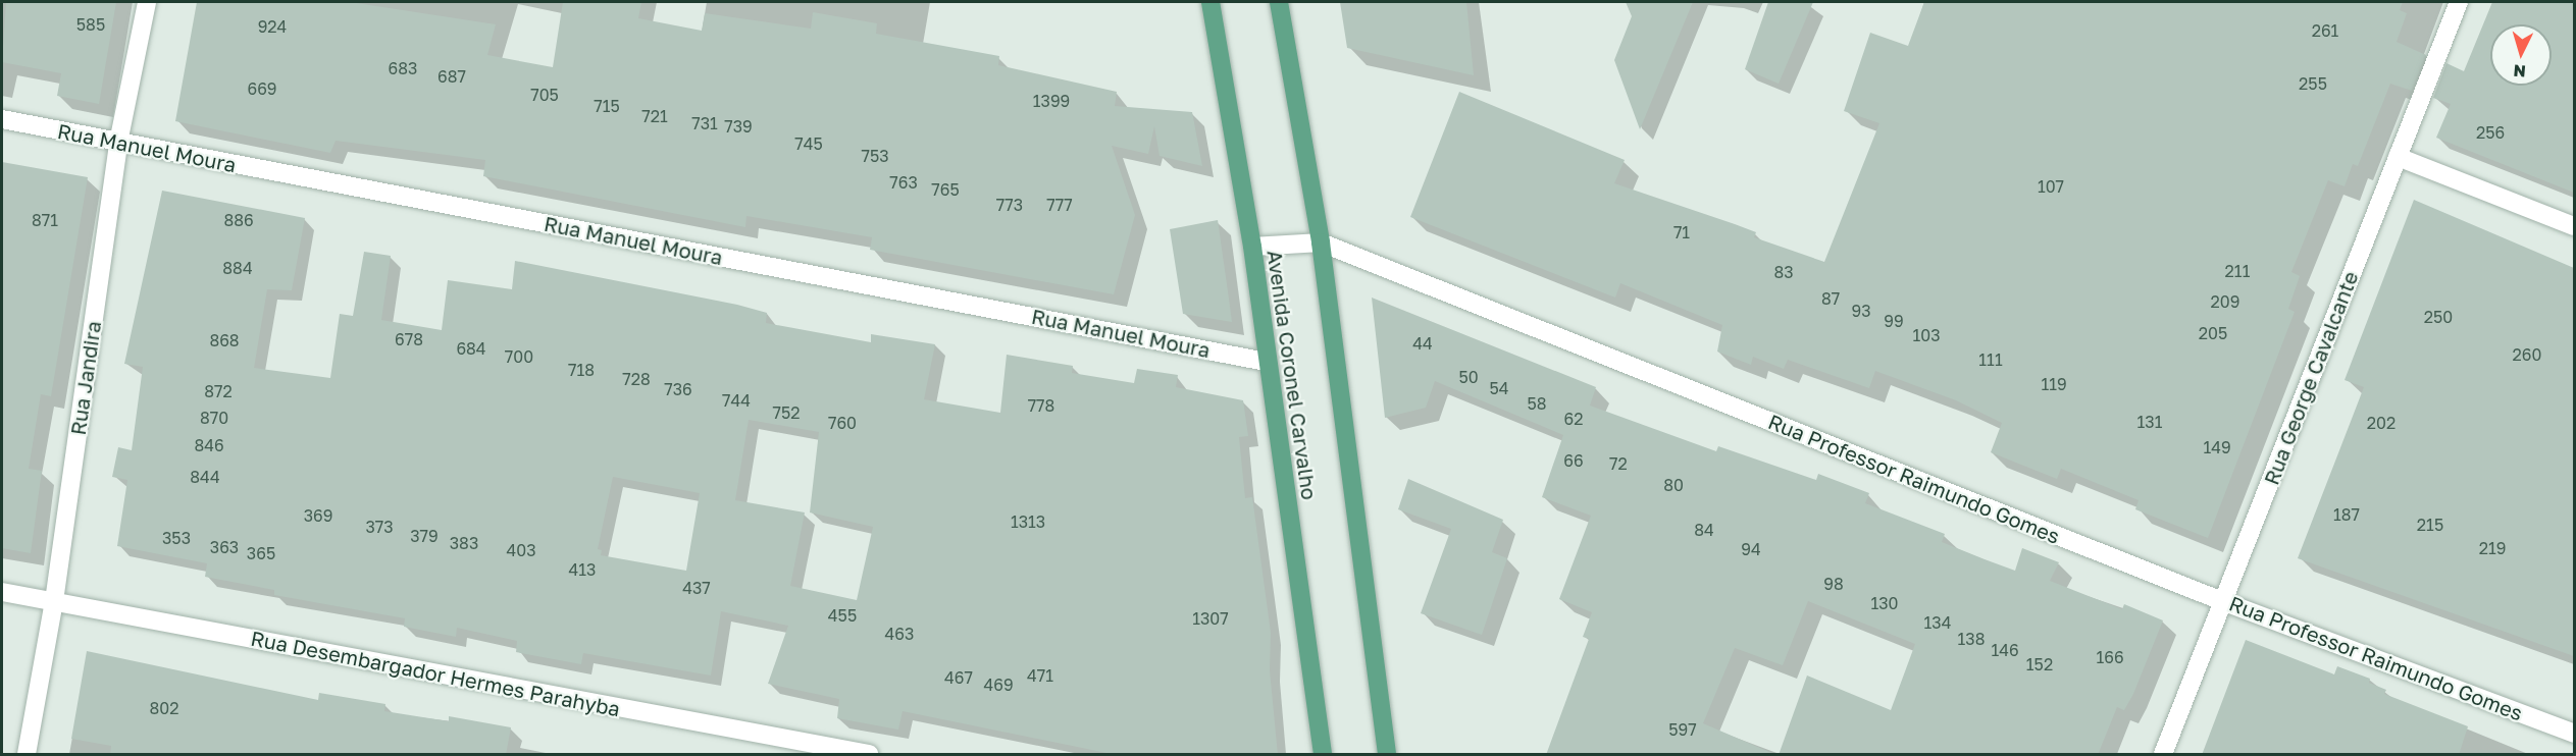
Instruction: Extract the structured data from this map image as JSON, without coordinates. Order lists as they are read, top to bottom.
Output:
{
  "streets": {
    "main road": ["Avenida Coronel Carvalho"],
    "street": [
      "Rua Manuel Moura",
      "Rua Jandira",
      "Rua George Cavalcante",
      "Rua Professor Raimundo Gomes",
      "Rua Desembargador Hermes Parahyba"
    ]
  },
  "crossings": [
    ["Rua Manuel Moura", "Avenida Coronel Carvalho"],
    ["Rua Manuel Moura", "Rua Jandira"],
    ["Avenida Coronel Carvalho", "Rua Professor Raimundo Gomes"],
    ["Rua Jandira", "Rua Desembargador Hermes Parahyba"],
    ["Rua George Cavalcante", "Rua Professor Raimundo Gomes"]
  ],
  "house_numbers": [
    "585",
    "924",
    "261",
    "683",
    "687",
    "255",
    "669",
    "705",
    "1399",
    "715",
    "721",
    "731",
    "739",
    "256",
    "745",
    "753",
    "763",
    "107",
    "765",
    "773",
    "777",
    "871",
    "886",
    "71",
    "884",
    "211",
    "83",
    "87",
    "209",
    "93",
    "250",
    "99",
    "205",
    "103",
    "678",
    "868",
    "44",
    "684",
    "260",
    "700",
    "111",
    "718",
    "50",
    "728",
    "119",
    "54",
    "736",
    "872",
    "744",
    "58",
    "778",
    "752",
    "870",
    "62",
    "131",
    "760",
    "202",
    "846",
    "149",
    "66",
    "72",
    "844",
    "80",
    "187",
    "369",
    "1313",
    "215",
    "373",
    "84",
    "379",
    "353",
    "383",
    "363",
    "219",
    "94",
    "403",
    "365",
    "413",
    "98",
    "437",
    "130",
    "455",
    "1307",
    "134",
    "463",
    "138",
    "146",
    "166",
    "152",
    "471",
    "467",
    "469",
    "802",
    "597"
  ],
  "north": "bottom"
}
